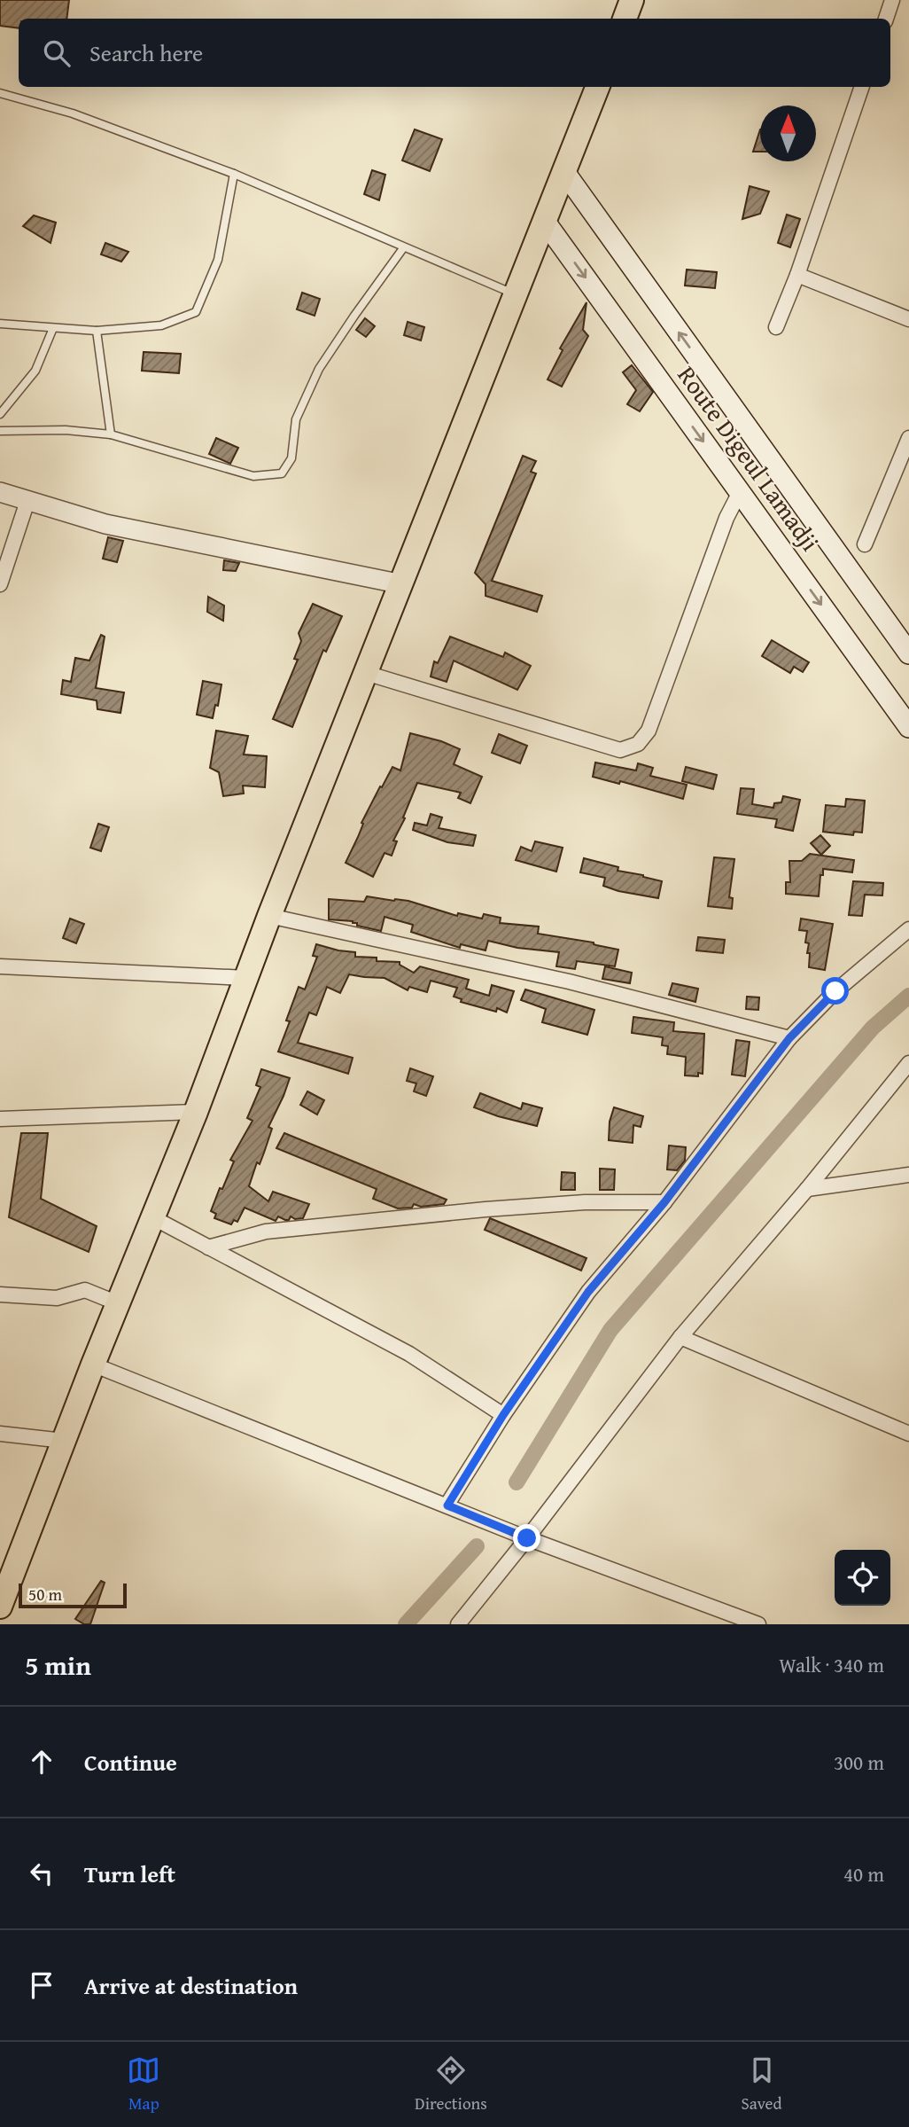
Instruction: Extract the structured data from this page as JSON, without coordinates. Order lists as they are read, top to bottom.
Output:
{
  "streets": {
    "main road": ["Route Digeul Lamadji"]
  },
  "scale_bar": "50 m",
  "north": "top",
  "page": {
    "search": "Search here",
    "scale": "50 m",
    "heading": ["5 min", "Walk · 340 m"],
    "list": [
      ["Continue", "300 m"],
      ["Turn left", "40 m"],
      "Arrive at destination"
    ],
    "nav": ["Map", "Directions", "Saved"]
  }
}
